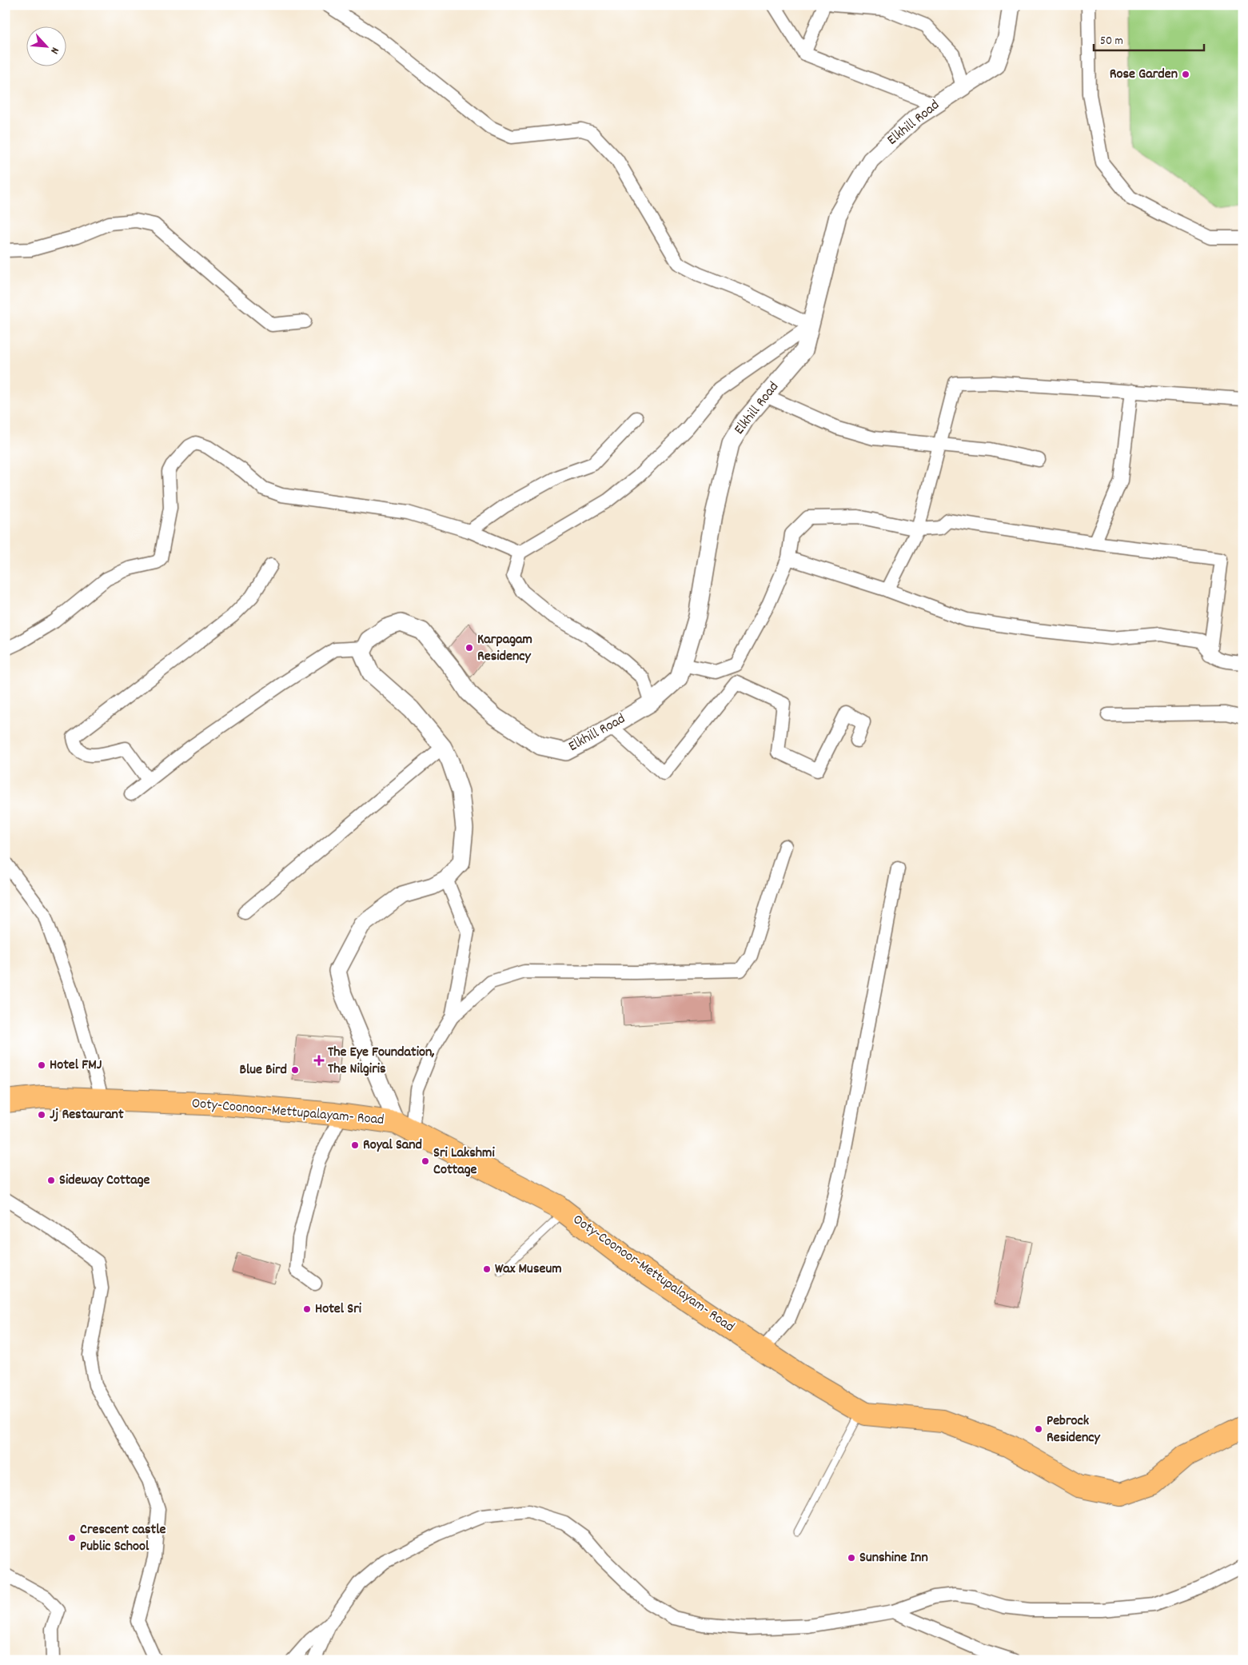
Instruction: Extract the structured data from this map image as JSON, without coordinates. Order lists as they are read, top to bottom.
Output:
{
  "streets": {
    "highway": ["Ooty-Coonoor-Mettupalayam- Road"],
    "street": ["Elkhill Road"]
  },
  "places": {
    "other": [
      "Rose Garden",
      "Karpagam Residency",
      "Hotel FMJ",
      "Blue Bird",
      "Jj Restaurant",
      "Royal Sand",
      "Sri Lakshmi Cottage",
      "Sideway Cottage",
      "Wax Museum",
      "Hotel Sri",
      "Pebrock Residency",
      "Crescent castle Public School",
      "Sunshine Inn"
    ],
    "health": ["The Eye Foundation, The Nilgiris"]
  },
  "scale_bar": "50 m",
  "north": "bottom right"
}
